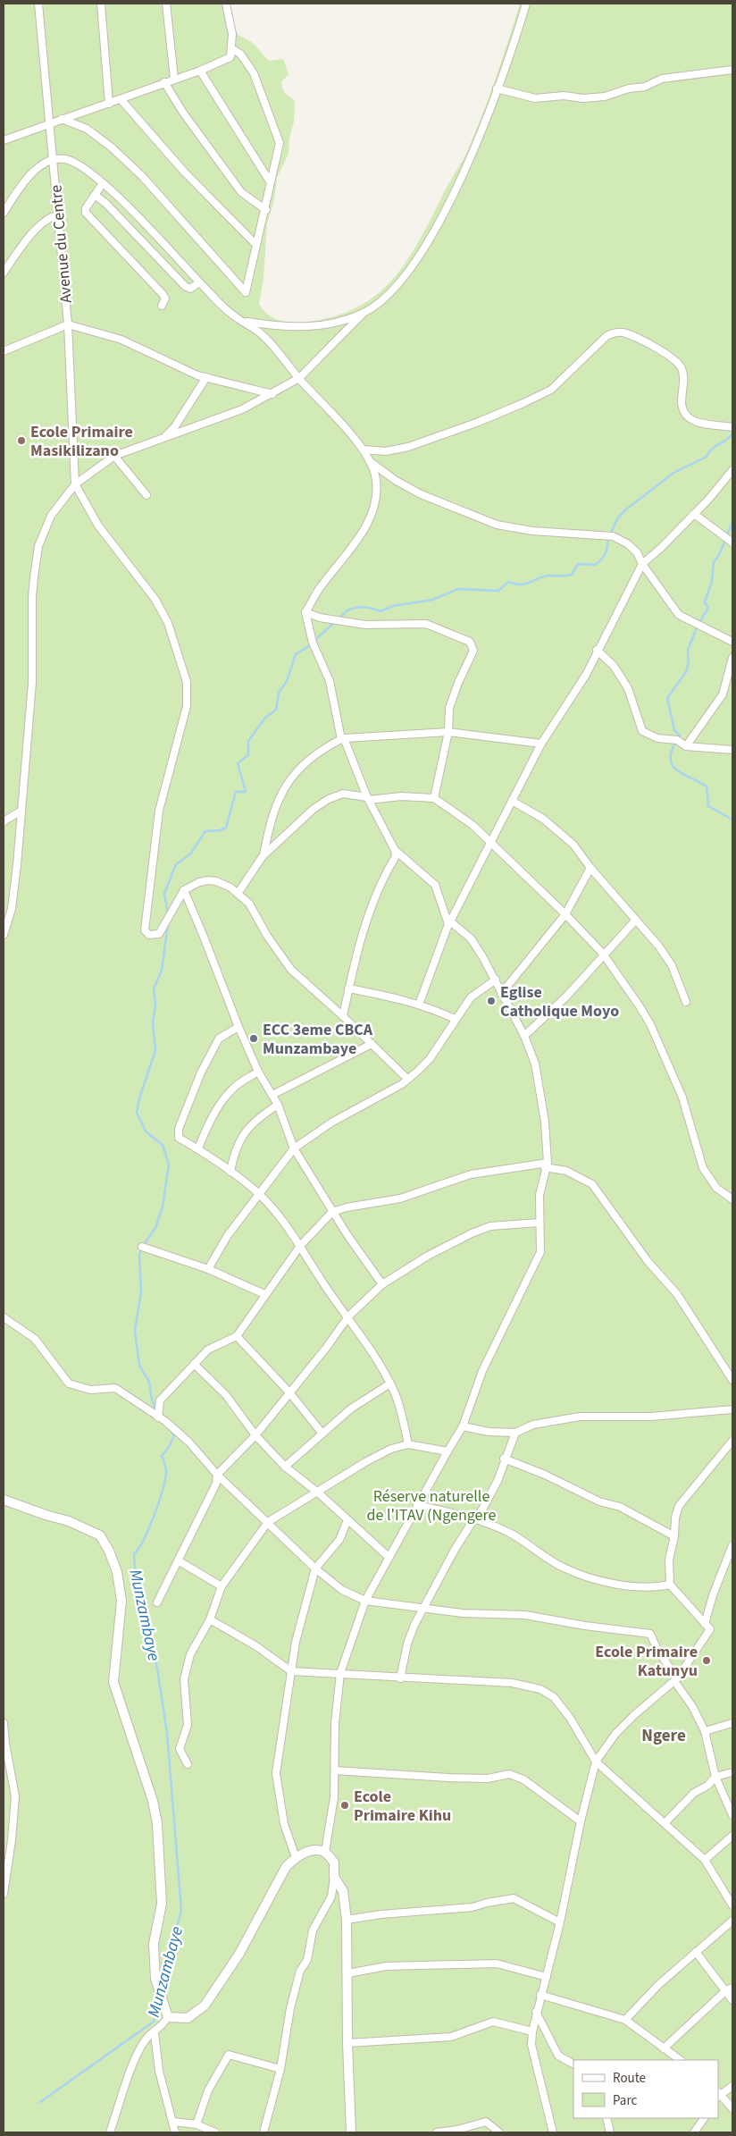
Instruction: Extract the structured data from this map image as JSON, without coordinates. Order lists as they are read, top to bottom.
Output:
{
  "streets": {
    "street": ["Avenue du Centre"]
  },
  "districts": ["Ngere"],
  "water": ["Munzambaye"],
  "parks": ["Réserve naturelle de l'ITAV (Ngengere"],
  "places": [
    "Ecole Primaire Masikilizano",
    "Eglise Catholique Moyo",
    "ECC 3eme CBCA Munzambaye",
    "Ecole Primaire Katunyu",
    "Ecole Primaire Kihu"
  ],
  "legend": ["Route", "Parc"]
}
